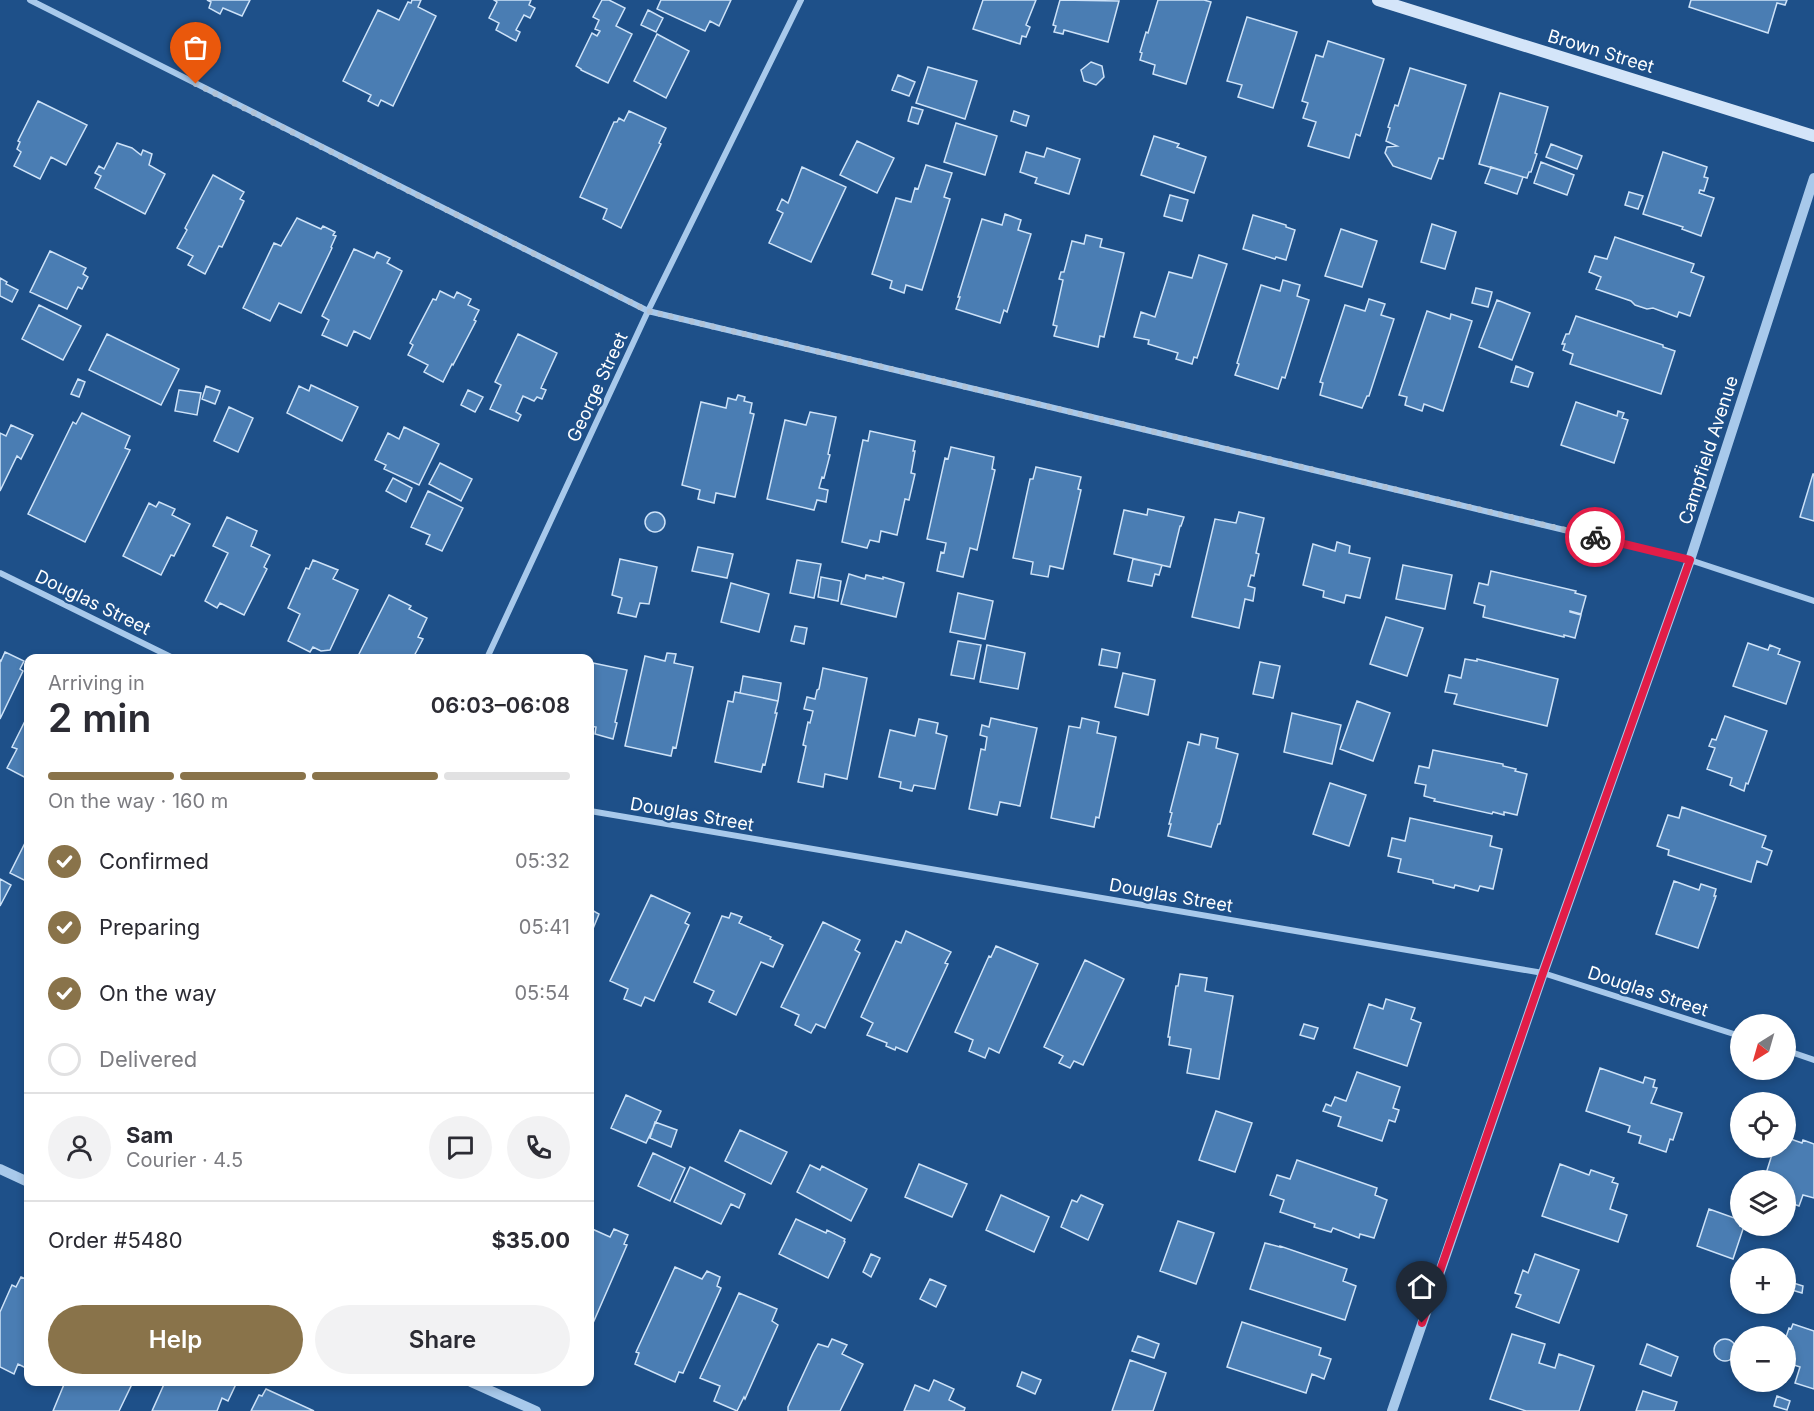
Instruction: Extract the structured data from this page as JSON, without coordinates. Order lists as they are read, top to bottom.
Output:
{
  "streets": {
    "main road": ["Brown Street"],
    "street": ["George Street", "Campfield Avenue", "Douglas Street"]
  },
  "crossings": [
    ["Campfield Avenue", "Douglas Street"]
  ],
  "north": "bottom left",
  "page": {
    "heading": ["2 min", "Arriving in", "06:03–06:08"],
    "panel": [
      "Sam",
      "Courier · 4.5",
      "Order #5480",
      "$35.00"
    ],
    "bar": "On the way · 160 m",
    "list": [
      ["Confirmed", "05:32"],
      ["Preparing", "05:41"],
      ["On the way", "05:54"],
      "Delivered"
    ],
    "map_buttons": ["+", "−"],
    "buttons": ["Help", "Share"]
  }
}
